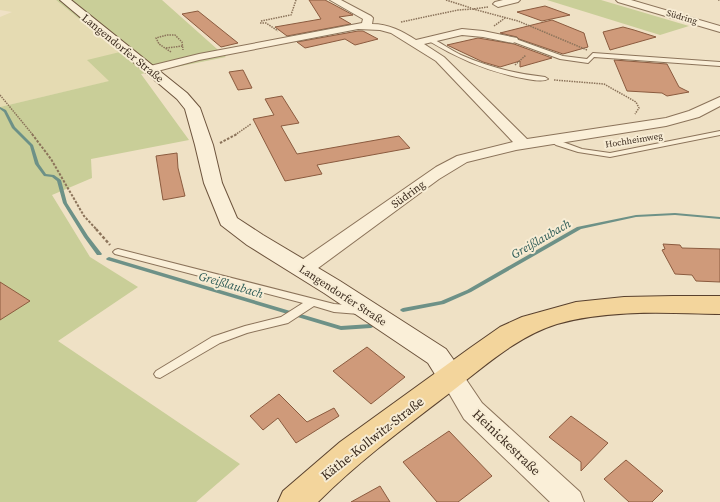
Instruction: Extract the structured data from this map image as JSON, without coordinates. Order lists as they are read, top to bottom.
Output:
{
  "streets": {
    "main road": ["Käthe-Kollwitz-Straße"],
    "street": ["Südring", "Langendorfer Straße", "Heinickestraße"],
    "lane": ["Hochheimweg"]
  },
  "crossings": [
    ["Südring", "Langendorfer Straße"],
    ["Südring", "Hochheimweg"],
    ["Langendorfer Straße", "Käthe-Kollwitz-Straße"],
    ["Langendorfer Straße", "Heinickestraße"],
    ["Käthe-Kollwitz-Straße", "Heinickestraße"]
  ],
  "water": ["Greißlaubach"]
}
